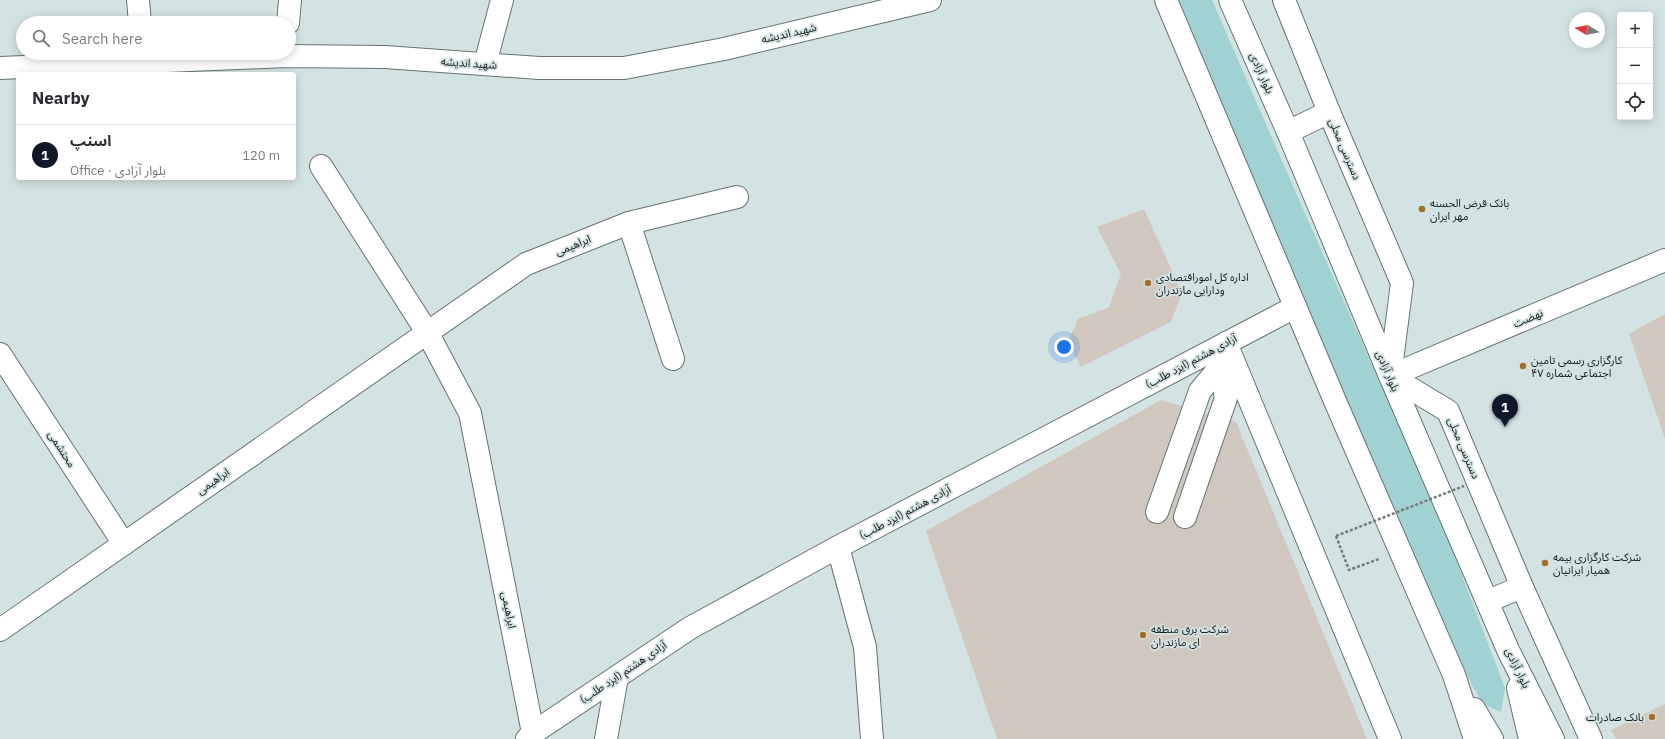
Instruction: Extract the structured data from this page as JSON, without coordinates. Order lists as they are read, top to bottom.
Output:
{
  "streets": {
    "street": [
      "شهید اندیشه",
      "بلوار آزادی",
      "دسترسی محلی",
      "ابراهیمی",
      "نهضت",
      "آزادی هشتم (ایزد طلب)",
      "محتشمی"
    ]
  },
  "crossings": [
    ["بلوار آزادی", "دسترسی محلی"],
    ["بلوار آزادی", "نهضت"],
    ["دسترسی محلی", "نهضت"],
    ["ابراهیمی", "آزادی هشتم (ایزد طلب)"],
    ["ابراهیمی", "محتشمی"]
  ],
  "places": [
    "بانک قرض الحسنه مهر ایران",
    "اداره کل اموراقتصادی ودارایی مازندران",
    "کارگزاری رسمی تامین اجتماعی شماره ۴۷",
    "شرکت کارگزاری بیمه همیار ایرانیان",
    "شرکت برق منطقه ای مازندران",
    "بانک صادرات"
  ],
  "north": "left",
  "page": {
    "map_buttons": ["+", "−"],
    "search": "Search here",
    "heading": "Nearby",
    "list": [
      {
        "mark": "1",
        "name": "اسنپ",
        "note": "Office · بلوار آزادی",
        "value": "120 m"
      }
    ],
    "pins": "1"
  }
}
